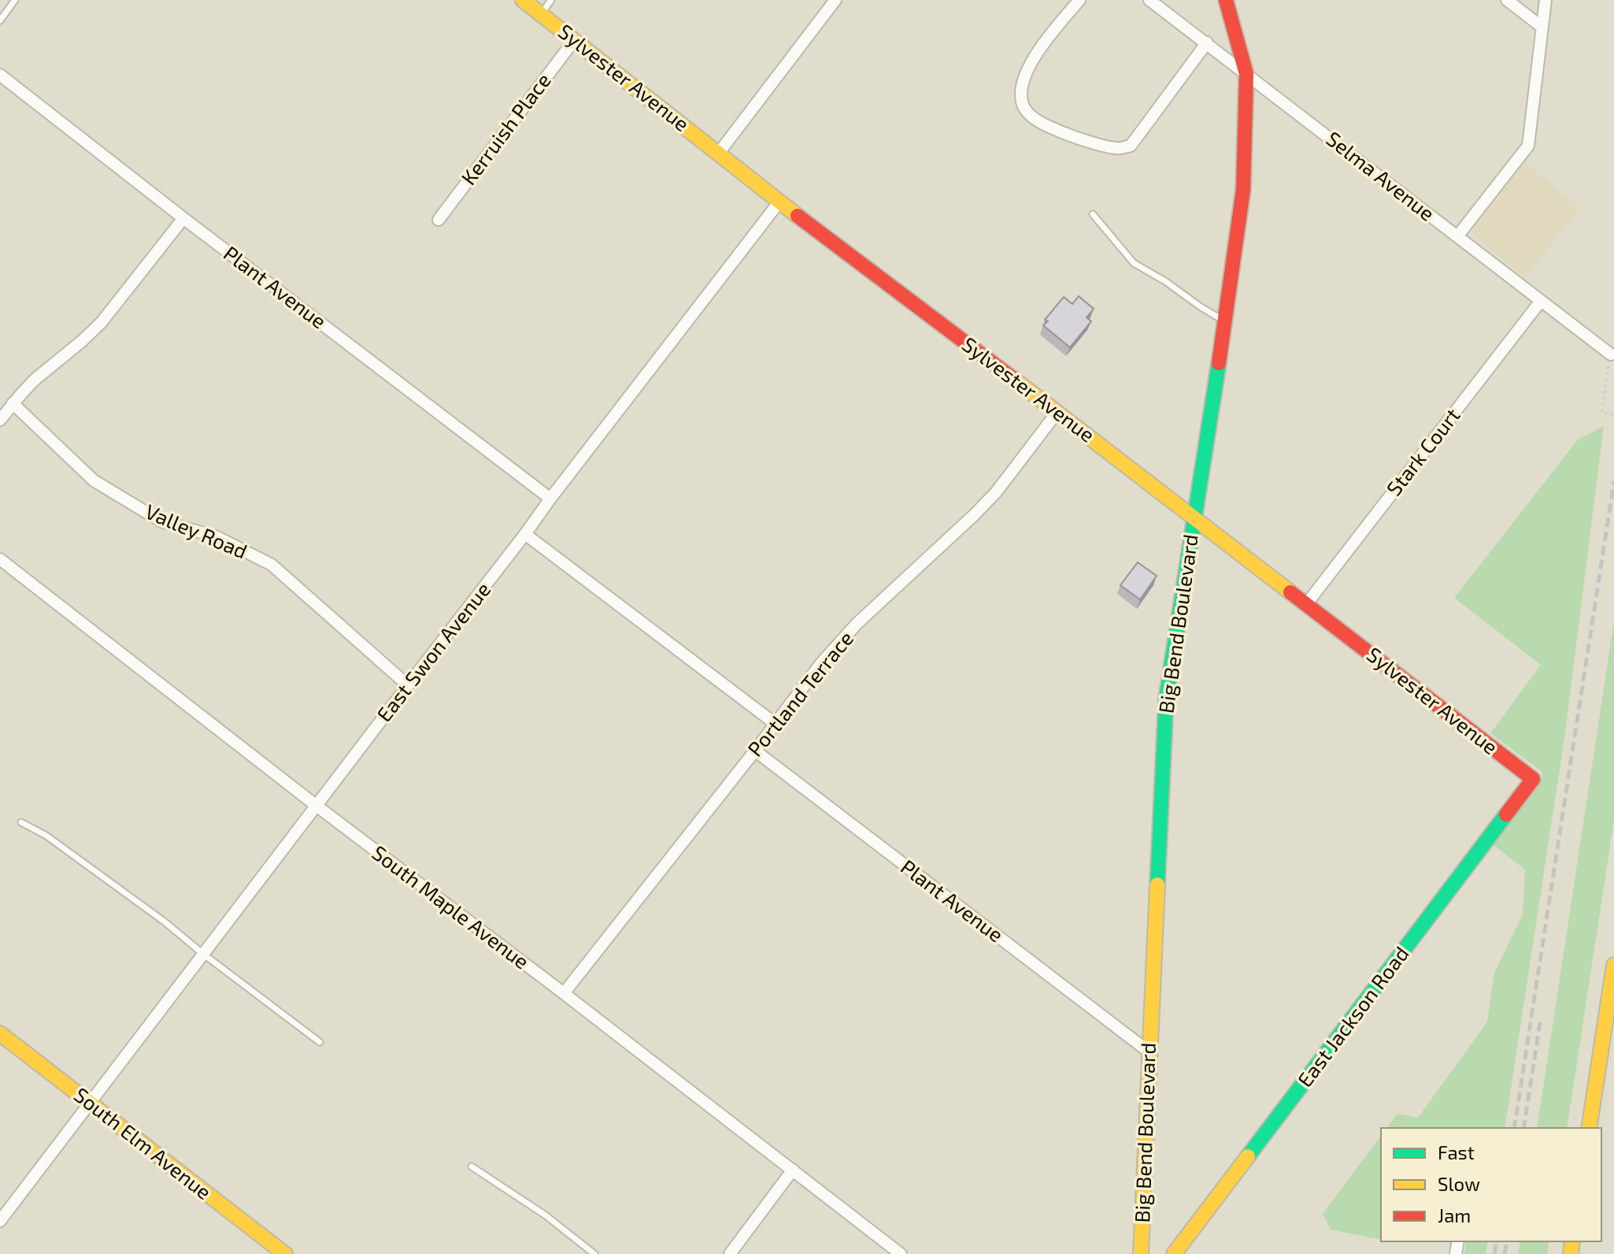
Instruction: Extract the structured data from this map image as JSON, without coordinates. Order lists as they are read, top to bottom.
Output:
{
  "streets": {
    "main road": [
      "Sylvester Avenue",
      "Big Bend Boulevard",
      "East Jackson Road",
      "South Elm Avenue"
    ],
    "street": [
      "Kerruish Place",
      "Selma Avenue",
      "Plant Avenue",
      "Stark Court",
      "Valley Road",
      "East Swon Avenue",
      "Portland Terrace",
      "South Maple Avenue"
    ]
  },
  "crossings": [
    ["Sylvester Avenue", "Kerruish Place"],
    ["Sylvester Avenue", "Stark Court"],
    ["Sylvester Avenue", "Big Bend Boulevard"],
    ["Sylvester Avenue", "East Swon Avenue"],
    ["Sylvester Avenue", "Portland Terrace"],
    ["Sylvester Avenue", "East Jackson Road"],
    ["Selma Avenue", "Stark Court"],
    ["Selma Avenue", "Big Bend Boulevard"],
    ["Plant Avenue", "Big Bend Boulevard"],
    ["Plant Avenue", "East Swon Avenue"],
    ["Plant Avenue", "Portland Terrace"],
    ["Valley Road", "East Swon Avenue"],
    ["East Swon Avenue", "South Maple Avenue"],
    ["East Swon Avenue", "South Elm Avenue"],
    ["Portland Terrace", "South Maple Avenue"]
  ],
  "legend": ["Fast", "Slow", "Jam"]
}
